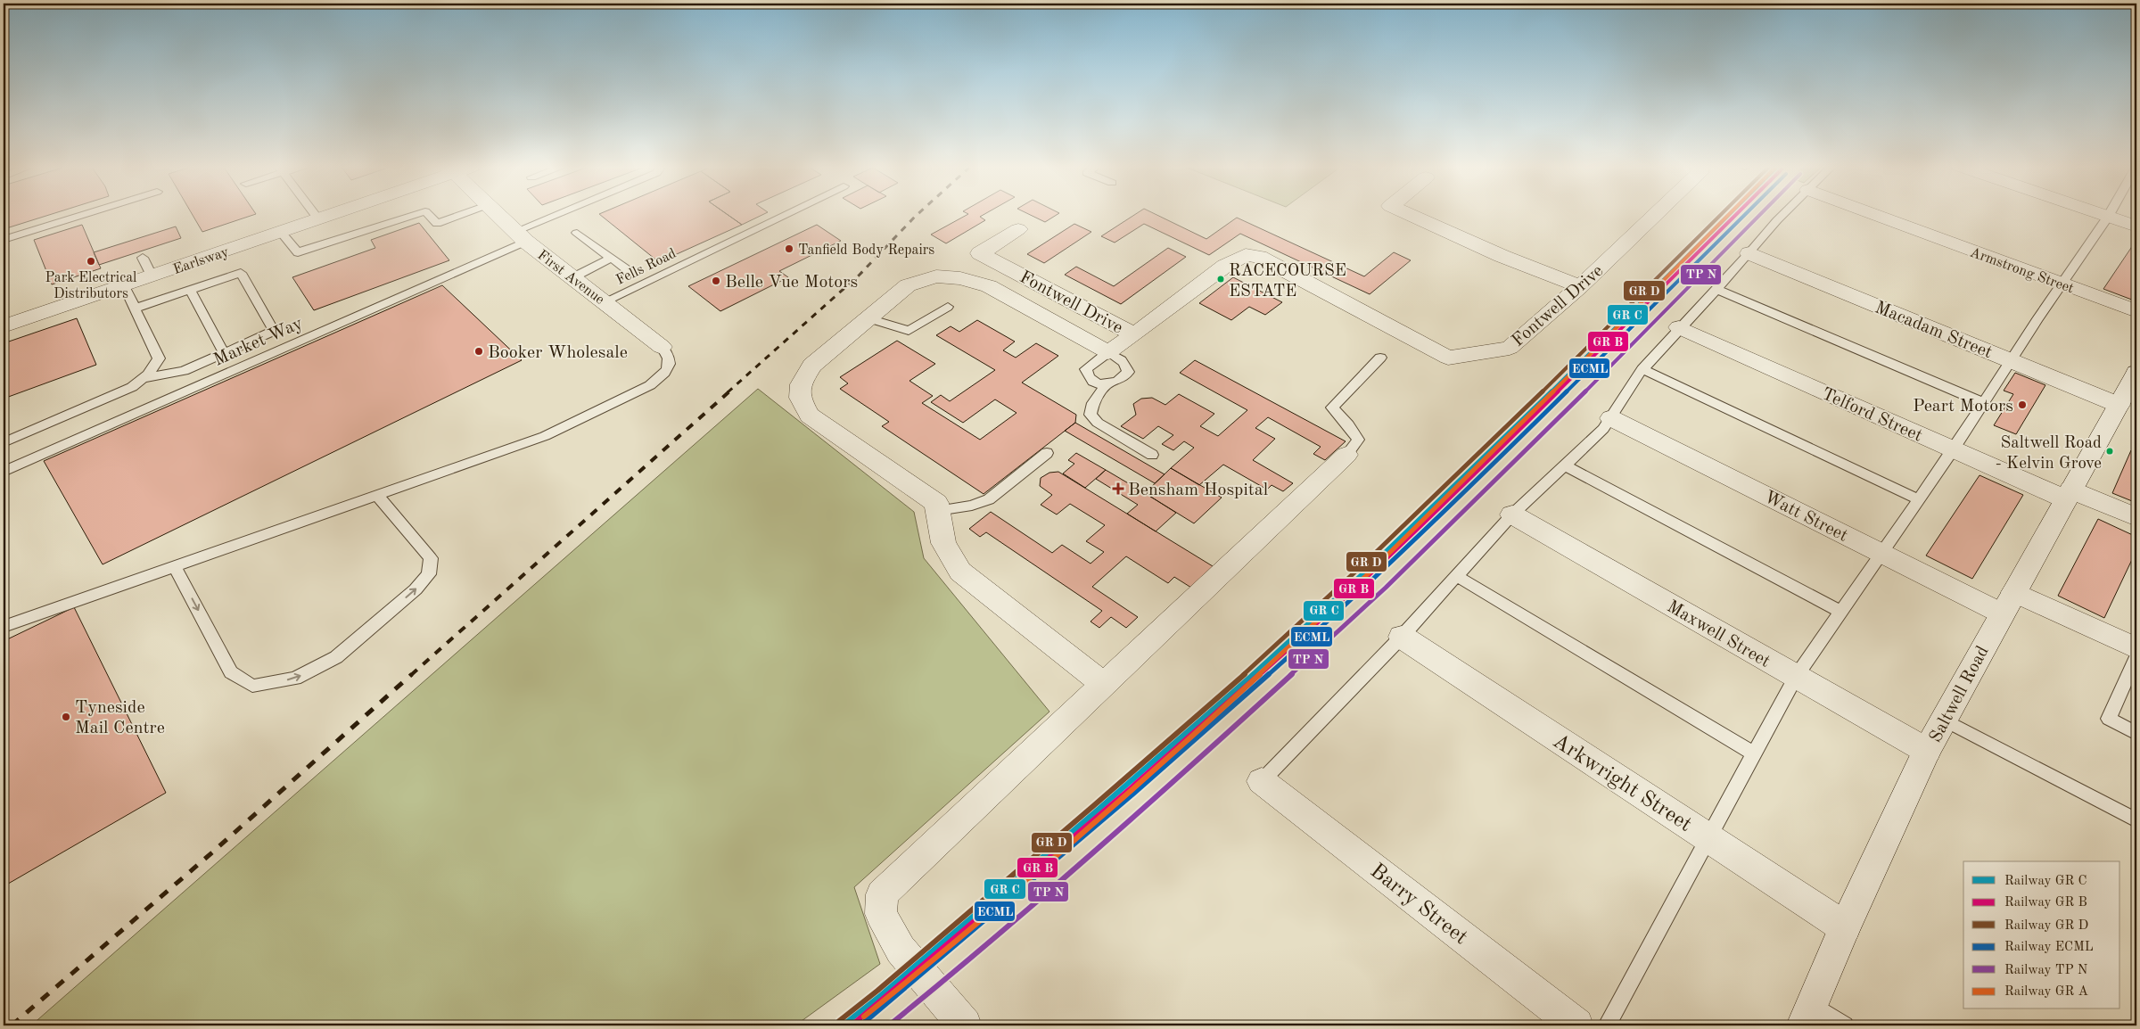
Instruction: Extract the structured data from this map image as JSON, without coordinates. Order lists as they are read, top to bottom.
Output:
{
  "streets": {
    "street": [
      "Earlsway",
      "Armstrong Street",
      "First Avenue",
      "Fontwell Drive",
      "Macadam Street",
      "Telford Street",
      "Watt Street",
      "Maxwell Street",
      "Saltwell Road",
      "Arkwright Street",
      "Barry Street"
    ],
    "lane": ["Fells Road", "Market Way"]
  },
  "crossings": [
    ["Fells Road", "First Avenue"],
    ["First Avenue", "Market Way"],
    ["Macadam Street", "Saltwell Road"],
    ["Telford Street", "Saltwell Road"],
    ["Watt Street", "Saltwell Road"],
    ["Maxwell Street", "Saltwell Road"],
    ["Saltwell Road", "Arkwright Street"]
  ],
  "places": {
    "other": [
      "Tanfield Body Repairs",
      "Park Electrical Distributors",
      "RACECOURSE ESTATE",
      "Belle Vue Motors",
      "Booker Wholesale",
      "Peart Motors",
      "Saltwell Road - Kelvin Grove",
      "Tyneside Mail Centre"
    ],
    "health": ["Bensham Hospital"]
  },
  "lines": ["rail line ECML"],
  "legend": [
    "Railway GR C",
    "Railway GR B",
    "Railway GR D",
    "Railway ECML",
    "Railway TP N",
    "Railway GR A"
  ]
}
